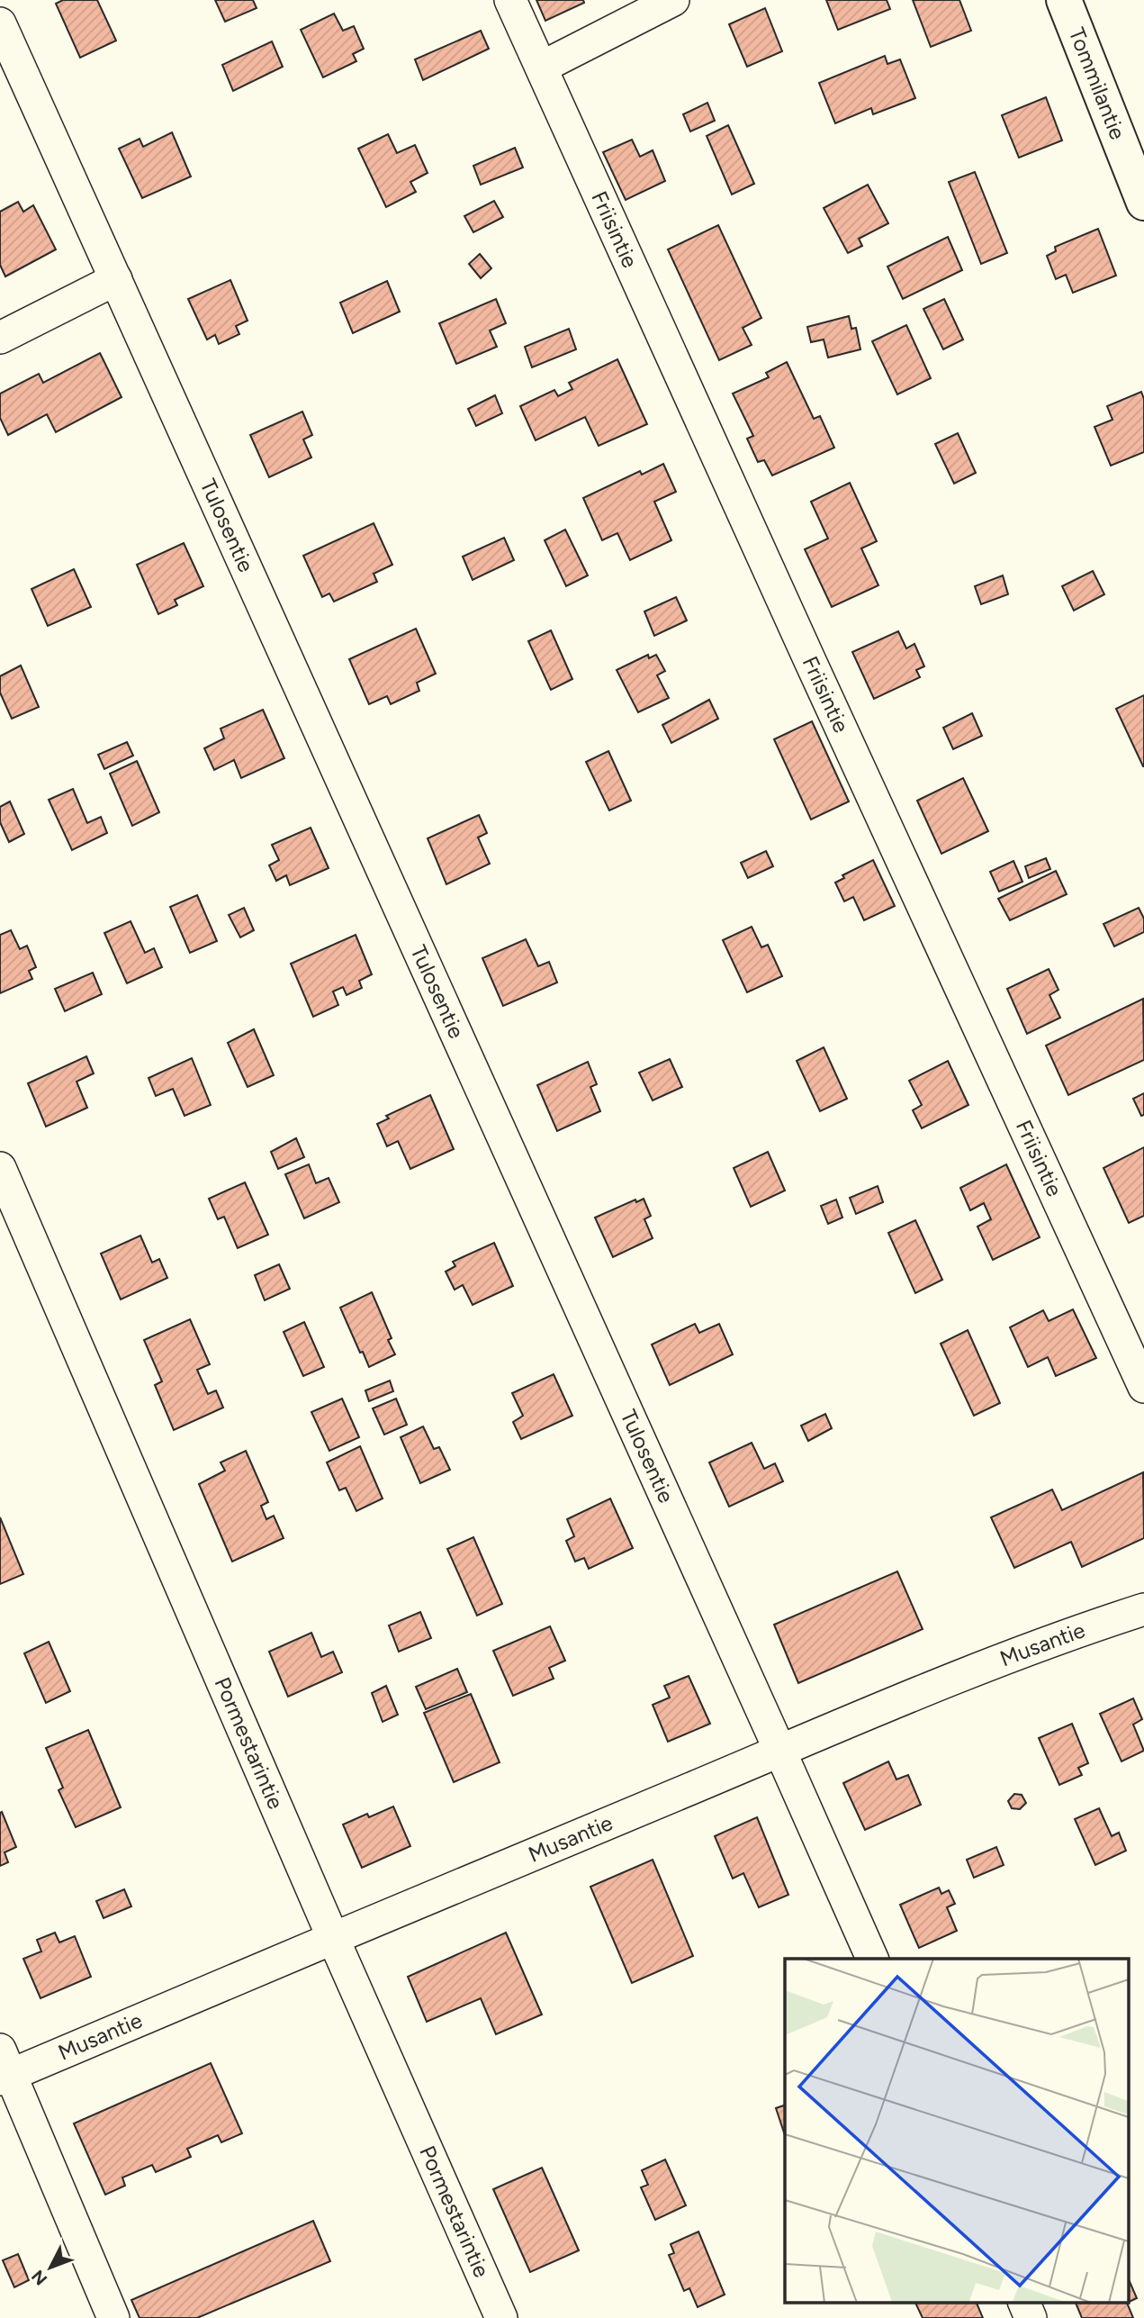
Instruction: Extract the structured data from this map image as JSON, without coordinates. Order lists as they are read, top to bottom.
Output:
{
  "streets": {
    "main road": ["Tommilantie"],
    "street": [
      "Friisintie",
      "Tulosentie",
      "Musantie",
      "Pormestarintie"
    ]
  },
  "crossings": [
    ["Tulosentie", "Musantie"],
    ["Musantie", "Pormestarintie"]
  ],
  "north": "bottom left"
}
